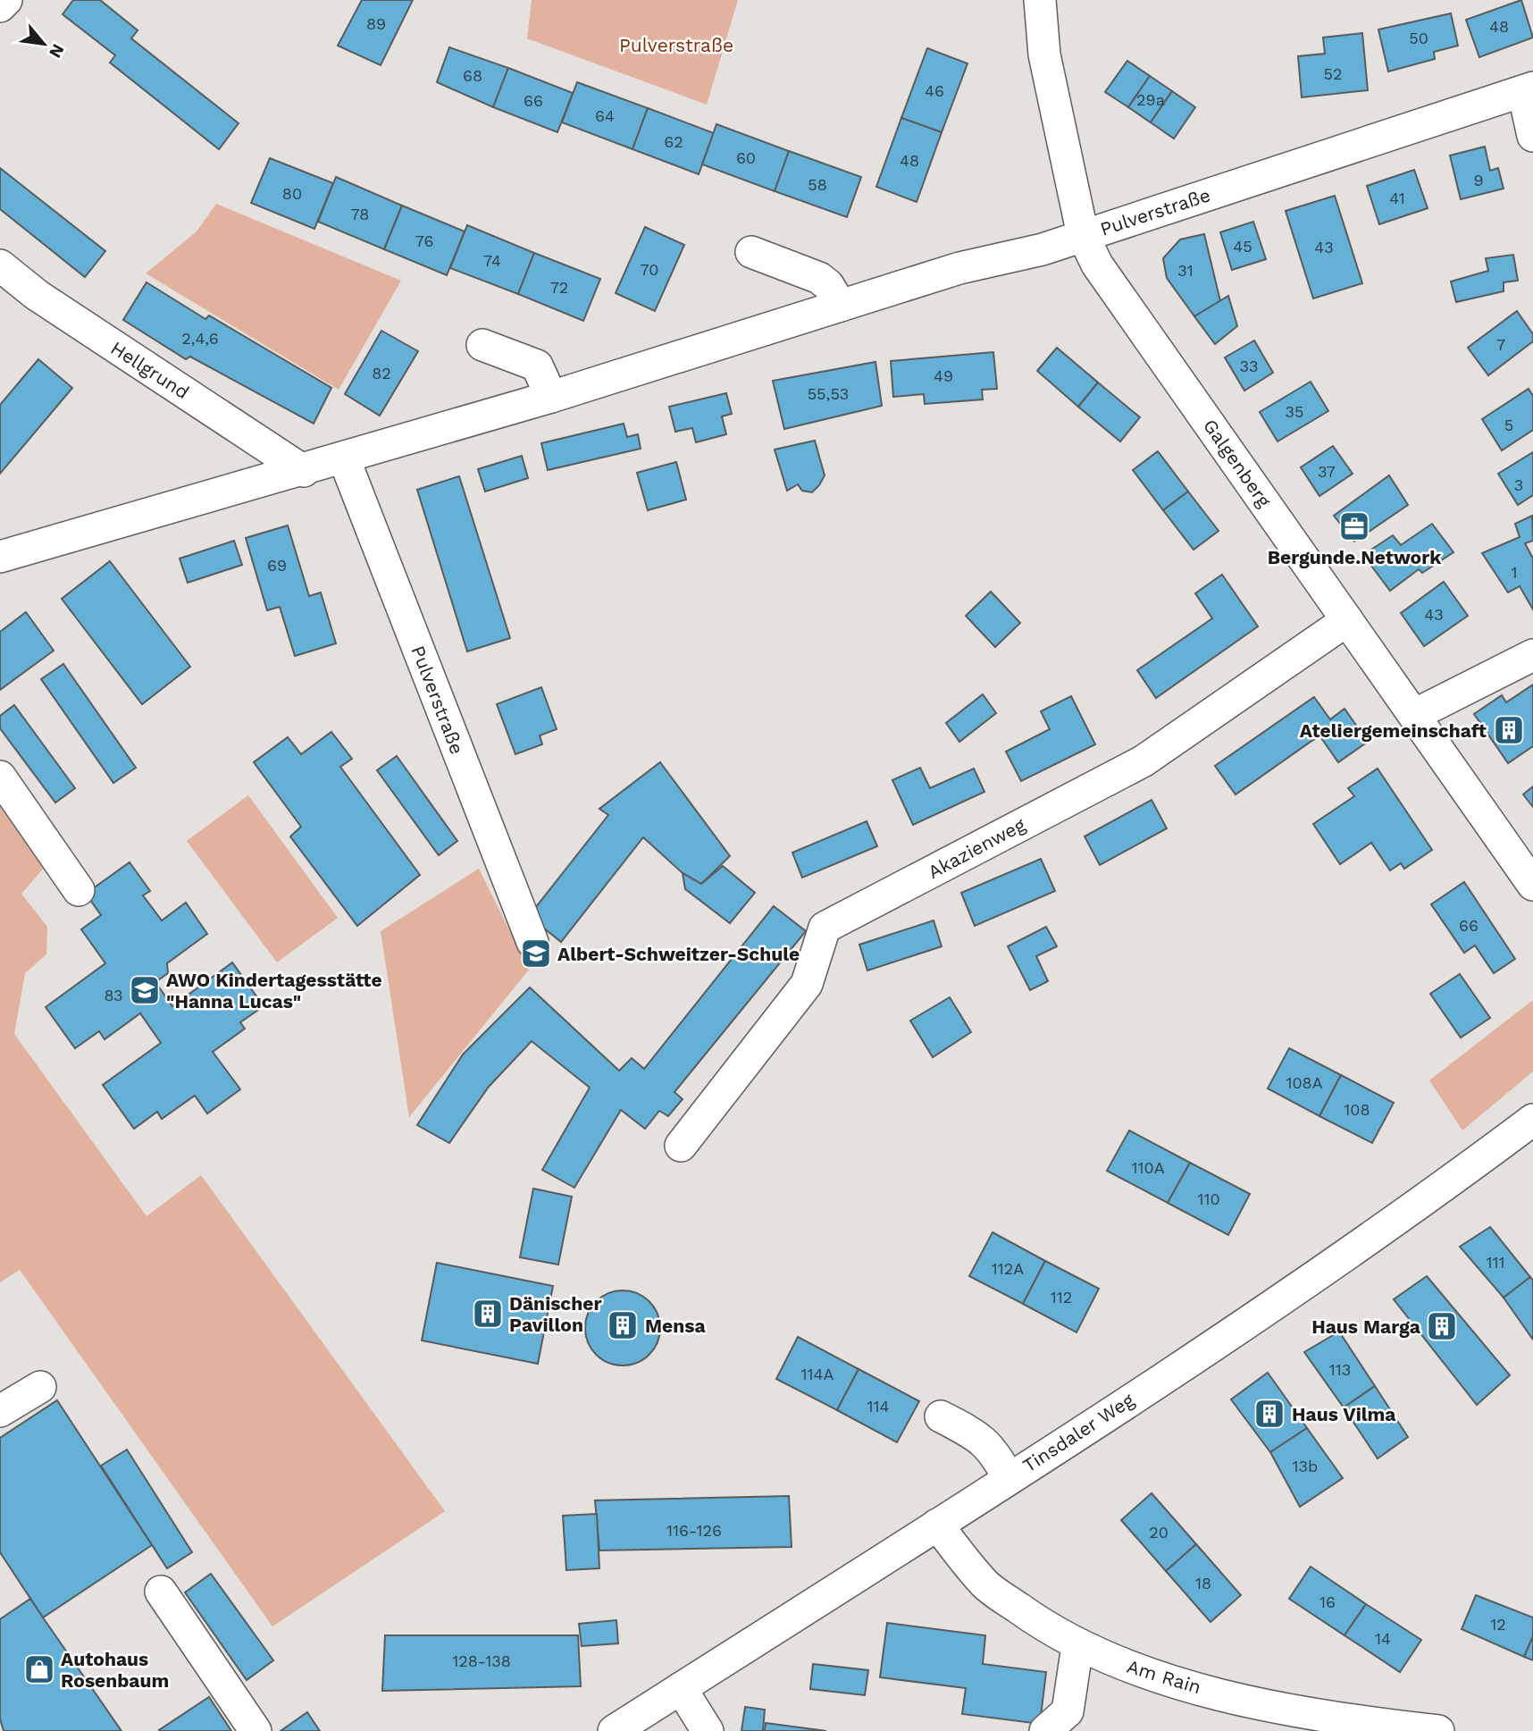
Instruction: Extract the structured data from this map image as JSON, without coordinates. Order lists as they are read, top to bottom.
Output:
{
  "streets": {
    "street": [
      "Pulverstraße",
      "Hellgrund",
      "Galgenberg",
      "Akazienweg",
      "Tinsdaler Weg",
      "Am Rain"
    ]
  },
  "crossings": [
    ["Pulverstraße", "Hellgrund"],
    ["Pulverstraße", "Galgenberg"],
    ["Galgenberg", "Akazienweg"],
    ["Tinsdaler Weg", "Am Rain"]
  ],
  "parks": ["Pulverstraße"],
  "places": {
    "office": ["Bergunde.Network"],
    "building": [
      "Ateliergemeinschaft",
      "Dänischer Pavillon",
      "Mensa",
      "Haus Marga",
      "Haus Vilma"
    ],
    "school or university": ["Albert-Schweitzer-Schule", "AWO Kindertagesstätte \"Hanna Lucas\""],
    "shop": ["Autohaus Rosenbaum"]
  },
  "house_numbers": [
    "89",
    "48",
    "50",
    "52",
    "68",
    "46",
    "29a",
    "66",
    "64",
    "62",
    "60",
    "48",
    "9",
    "58",
    "80",
    "41",
    "78",
    "76",
    "45",
    "43",
    "74",
    "70",
    "31",
    "72",
    "2,4,6",
    "7",
    "33",
    "82",
    "49",
    "55,53",
    "35",
    "5",
    "37",
    "3",
    "69",
    "1",
    "43",
    "66",
    "83",
    "108A",
    "108",
    "110A",
    "110",
    "111",
    "112A",
    "112",
    "113",
    "114A",
    "114",
    "13b",
    "116-126",
    "20",
    "18",
    "16",
    "12",
    "14",
    "128-138"
  ],
  "north": "bottom right"
}
